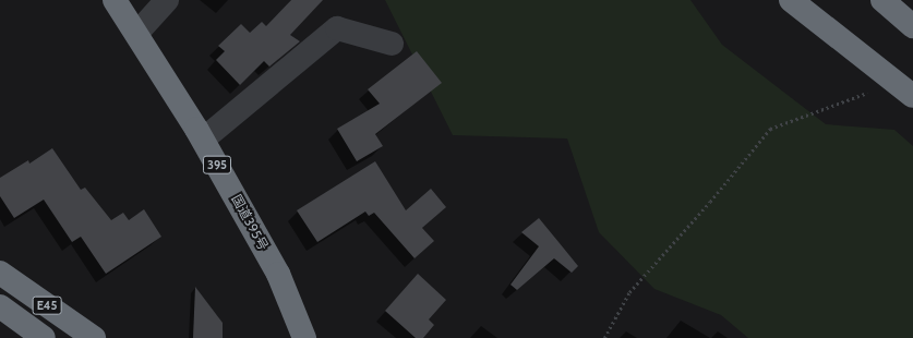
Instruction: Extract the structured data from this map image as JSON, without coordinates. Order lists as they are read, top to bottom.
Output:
{
  "streets": {
    "highway": ["395", "国道395号", "E45"]
  }
}
